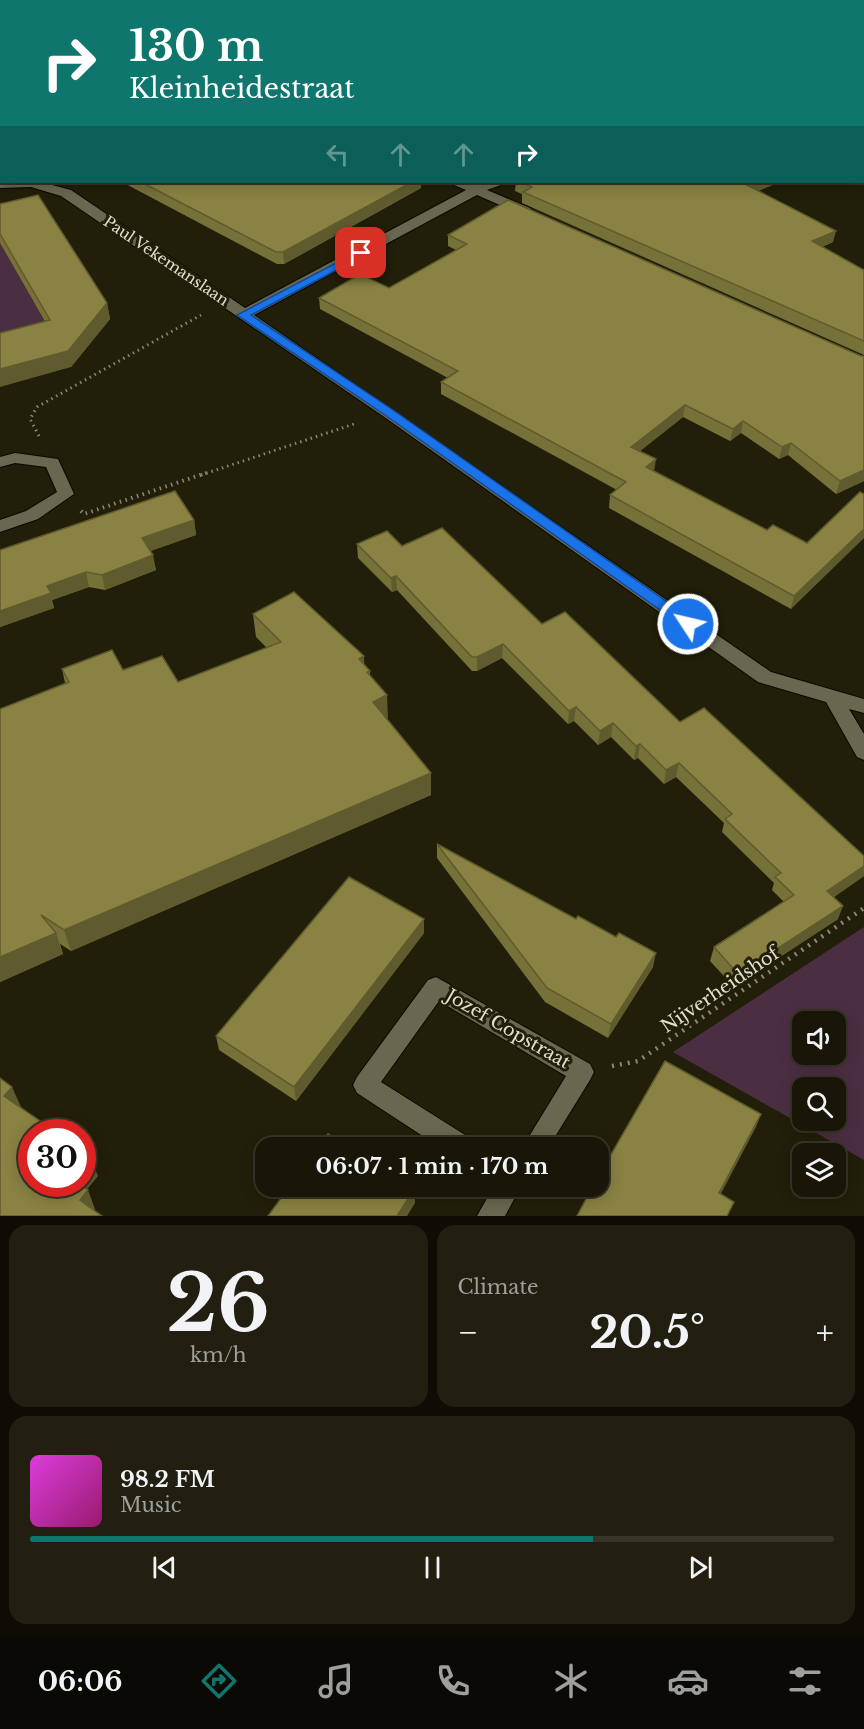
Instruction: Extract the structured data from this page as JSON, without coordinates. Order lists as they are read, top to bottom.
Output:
{
  "streets": {
    "street": ["Paul Vekemanslaan", "Jozef Copstraat"],
    "path": ["Nijverheidshof"]
  },
  "crossings": [
    ["Nijverheidshof", "Jozef Copstraat"]
  ],
  "page": {
    "turn": ["130 m", "Kleinheidestraat"],
    "limit": "30",
    "trip": "06:07 · 1 min · 170 m",
    "tile": [
      ["26", "km/h"],
      "Climate"
    ],
    "heat": ["−", "20.5°", "+"],
    "song": ["98.2 FM", "Music"],
    "tabs": "06:06"
  }
}
